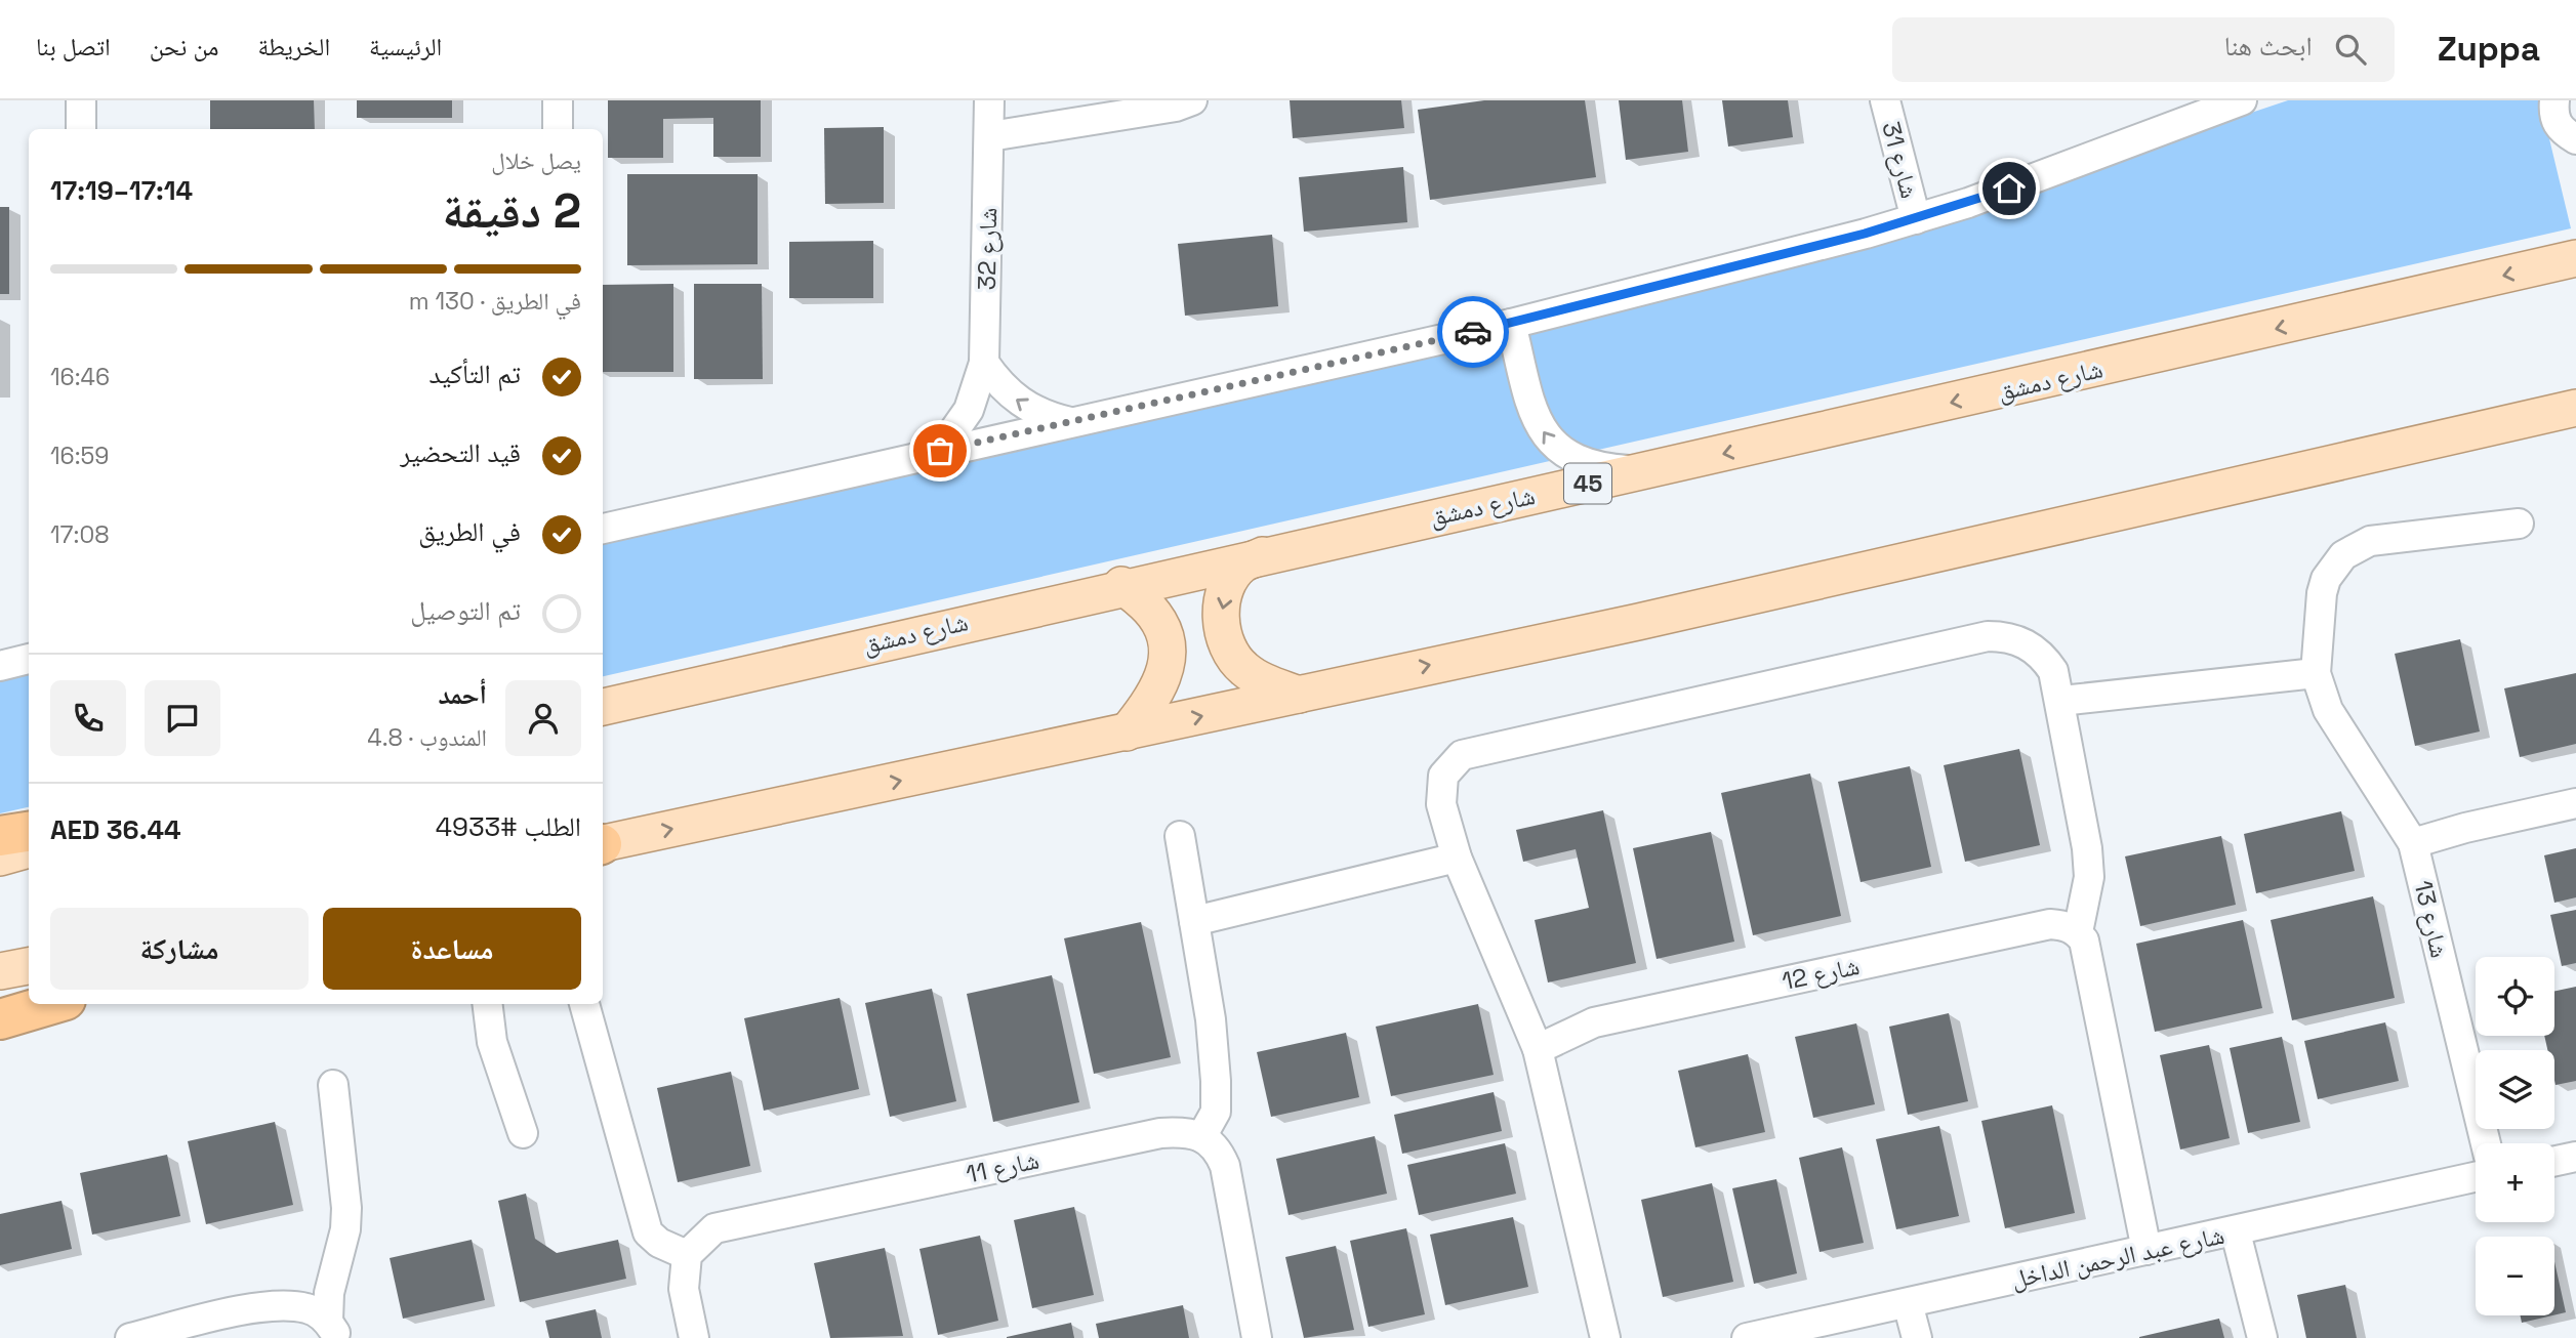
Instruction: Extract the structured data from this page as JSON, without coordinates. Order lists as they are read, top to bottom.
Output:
{
  "streets": {
    "main road": ["شارع دمشق", "45"],
    "street": [
      "شارع 31",
      "شارع 32",
      "شارع 13",
      "شارع 12",
      "شارع 11",
      "شارع عبد الرحمن الداخل"
    ]
  },
  "page": {
    "header": "Zuppa",
    "search": "ابحث هنا",
    "nav": [
      "الرئيسية",
      "الخريطة",
      "من نحن",
      "اتصل بنا"
    ],
    "heading": ["2 دقيقة", "يصل خلال", "17:14–17:19"],
    "panel": [
      "أحمد",
      "المندوب · 4.8",
      "الطلب #4933",
      "AED 36.44"
    ],
    "bar": "في الطريق · 130 m",
    "list": [
      ["تم التأكيد", "16:46"],
      ["قيد التحضير", "16:59"],
      ["في الطريق", "17:08"],
      "تم التوصيل"
    ],
    "buttons": ["مساعدة", "مشاركة"],
    "map_buttons": ["+", "−"]
  }
}
